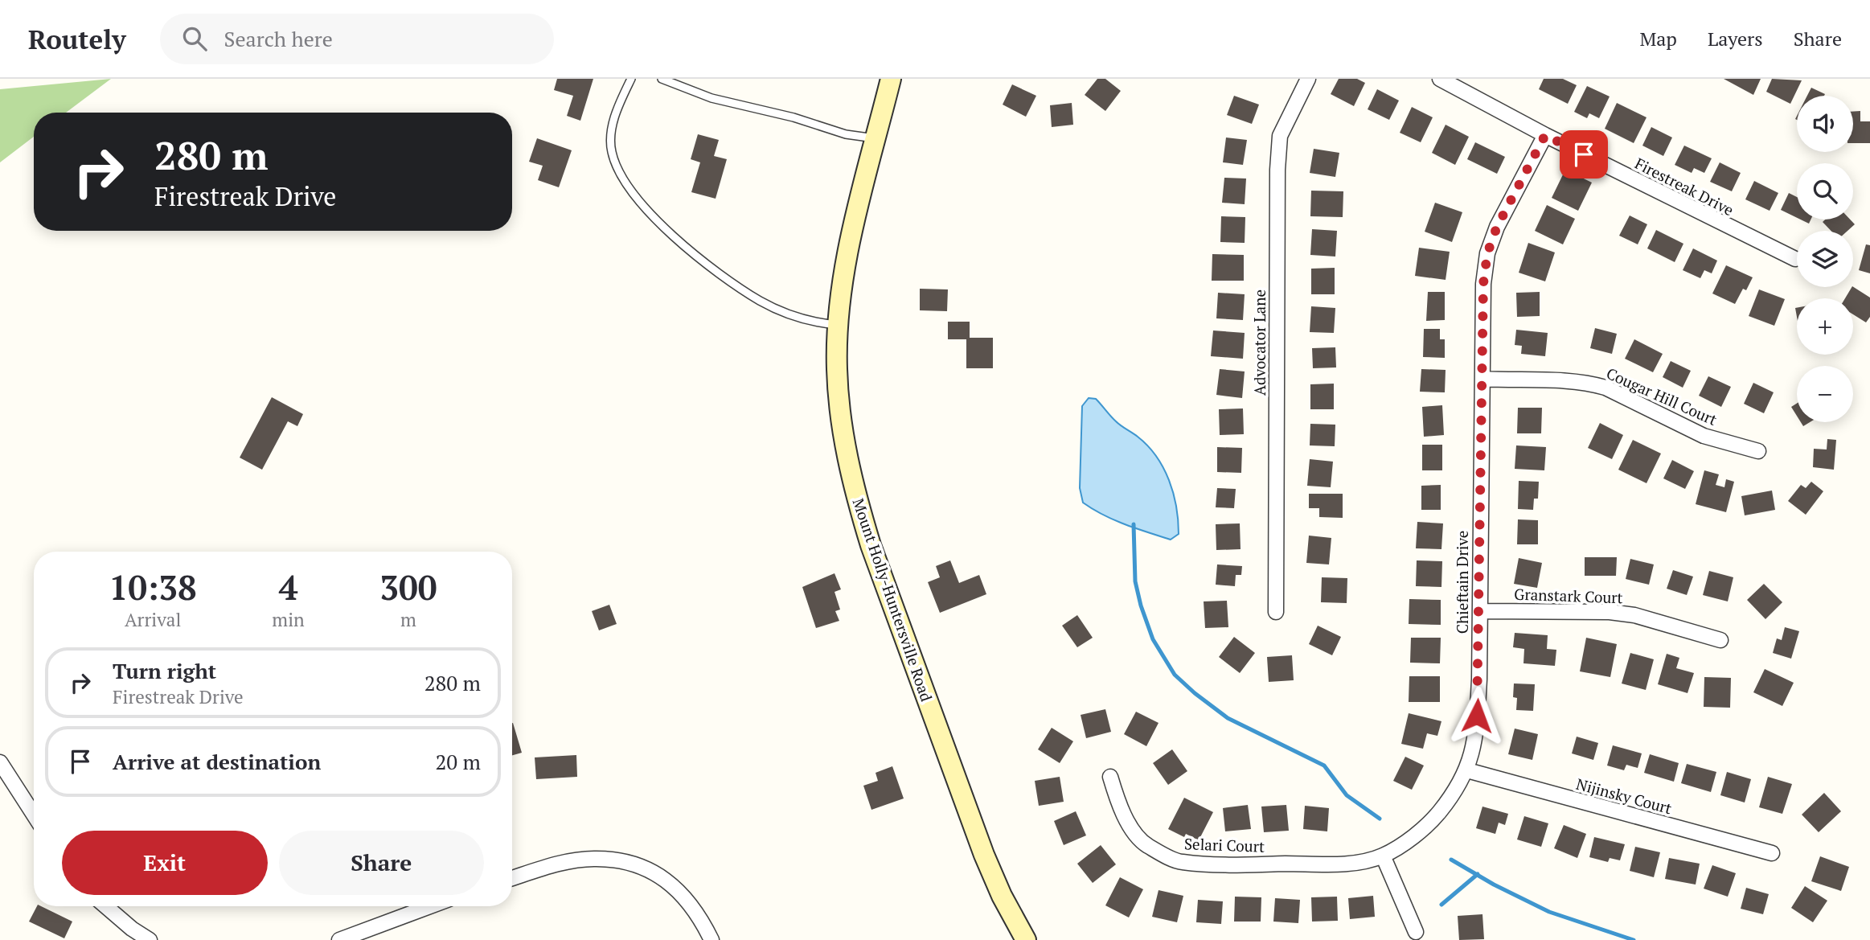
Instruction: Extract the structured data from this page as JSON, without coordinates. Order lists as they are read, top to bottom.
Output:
{
  "streets": {
    "main road": ["Mount Holly-Huntersville Road"],
    "street": [
      "Firestreak Drive",
      "Advocator Lane",
      "Cougar Hill Court",
      "Chieftain Drive",
      "Granstark Court",
      "Nijinsky Court",
      "Selari Court"
    ]
  },
  "crossings": [
    ["Firestreak Drive", "Chieftain Drive"],
    ["Cougar Hill Court", "Chieftain Drive"],
    ["Chieftain Drive", "Granstark Court"],
    ["Chieftain Drive", "Nijinsky Court"],
    ["Chieftain Drive", "Selari Court"]
  ],
  "page": {
    "header": "Routely",
    "search": "Search here",
    "nav": ["Map", "Layers", "Share"],
    "map_buttons": ["+", "−"],
    "turn": ["280 m", "Firestreak Drive"],
    "eta": [
      "10:38",
      "Arrival",
      "4",
      "min",
      "300",
      "m"
    ],
    "list": [
      {
        "name": "Turn right",
        "note": "Firestreak Drive",
        "value": "280 m"
      },
      {
        "name": "Arrive at destination",
        "value": "20 m"
      }
    ],
    "buttons": ["Exit", "Share"]
  }
}
